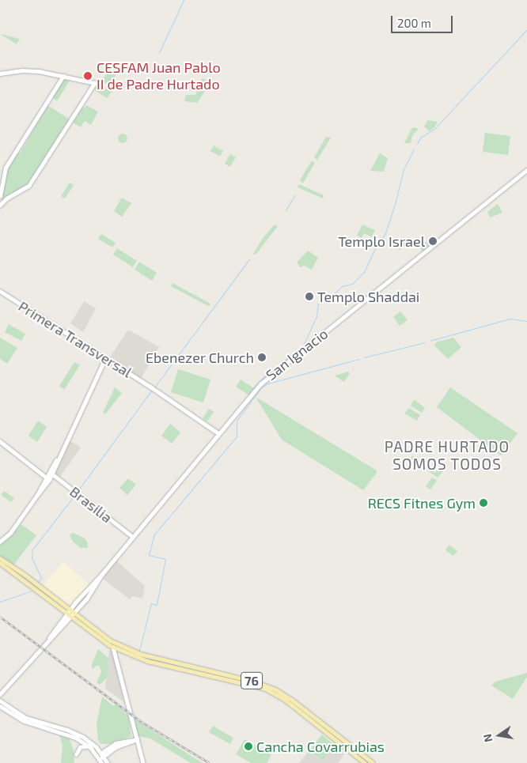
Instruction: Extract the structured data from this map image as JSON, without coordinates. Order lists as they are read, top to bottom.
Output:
{
  "streets": {
    "main road": [
      "Primera Transversal",
      "San Ignacio",
      "Brasilia",
      "76"
    ]
  },
  "crossings": [
    ["Primera Transversal", "San Ignacio"],
    ["San Ignacio", "Brasilia"],
    ["San Ignacio", "76"]
  ],
  "districts": ["PADRE HURTADO SOMOS TODOS"],
  "places": [
    "CESFAM Juan Pablo II de Padre Hurtado",
    "Templo Israel",
    "Templo Shaddai",
    "Ebenezer Church",
    "RECS Fitnes Gym",
    "Cancha Covarrubias"
  ],
  "scale_bar": "200 m",
  "north": "left"
}
